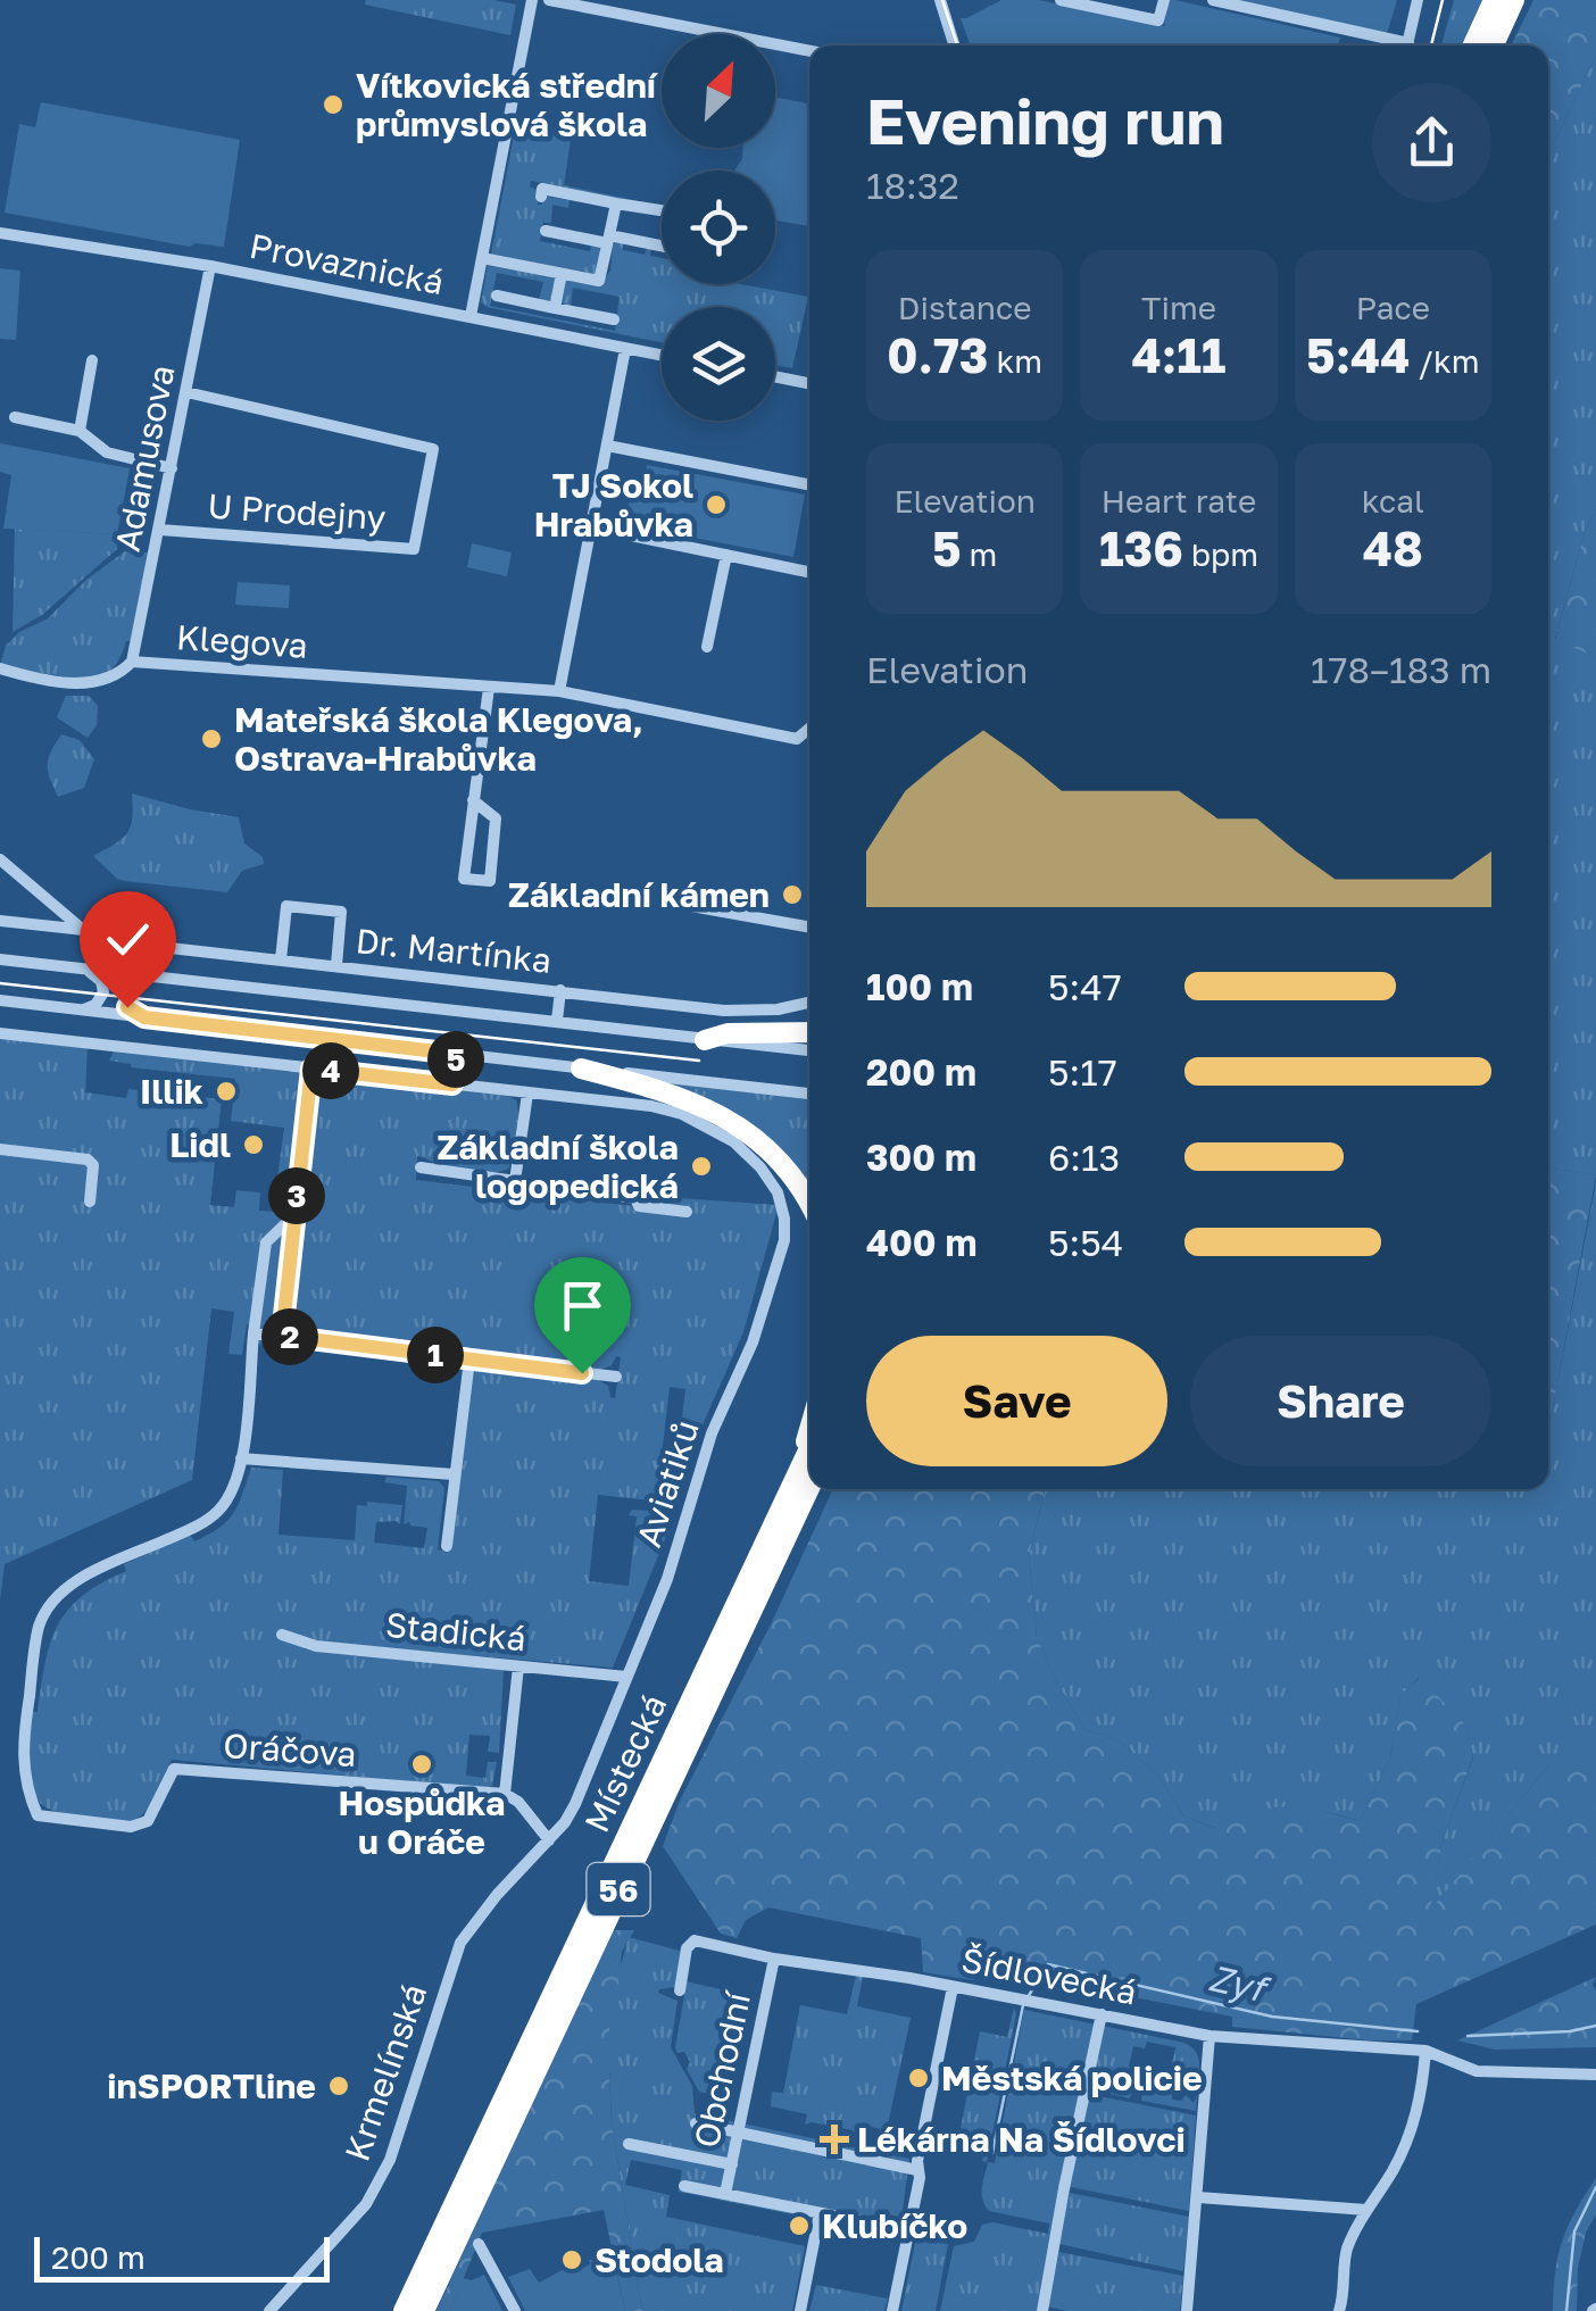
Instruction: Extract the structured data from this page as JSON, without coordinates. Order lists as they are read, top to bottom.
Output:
{
  "streets": {
    "highway": ["Místecká", "56"],
    "street": [
      "Provaznická",
      "Adamusova",
      "U Prodejny",
      "Klegova",
      "Dr. Martínka",
      "Aviatiků",
      "Stadická",
      "Oráčova",
      "Šídlovecká",
      "Obchodní",
      "Krmelínská"
    ]
  },
  "crossings": [
    ["Provaznická", "Adamusova"],
    ["Adamusova", "U Prodejny"],
    ["Adamusova", "Klegova"],
    ["Aviatiků", "Stadická"],
    ["Aviatiků", "Krmelínská"],
    ["Místecká", "56"],
    ["Šídlovecká", "Obchodní"]
  ],
  "water": ["Zyf"],
  "places": {
    "other": [
      "Vítkovická střední průmyslová škola",
      "TJ Sokol Hrabůvka",
      "Mateřská škola Klegova, Ostrava-Hrabůvka",
      "Základní kámen",
      "Illik",
      "Lidl",
      "Základní škola logopedická",
      "Hospůdka u Oráče",
      "Městská policie",
      "inSPORTline",
      "Klubíčko",
      "Stodola"
    ],
    "health": ["Lékárna Na Šídlovci"]
  },
  "scale_bar": "200 m",
  "north": "top right",
  "page": {
    "heading": ["Evening run", "18:32"],
    "stats": [
      ["Distance", "0.73 km"],
      ["Time", "4:11"],
      ["Pace", "5:44 /km"],
      ["Elevation", "5 m"],
      ["Heart rate", "136 bpm"],
      ["kcal", "48"]
    ],
    "chart": ["Elevation", "178–183 m"],
    "list": [
      {
        "name": "100 m",
        "note": "5:47"
      },
      {
        "name": "200 m",
        "note": "5:17"
      },
      {
        "name": "300 m",
        "note": "6:13"
      },
      {
        "name": "400 m",
        "note": "5:54"
      }
    ],
    "pins": [
      "5",
      "4",
      "3",
      "2",
      "1"
    ],
    "buttons": ["Save", "Share"],
    "scale": "200 m"
  }
}
